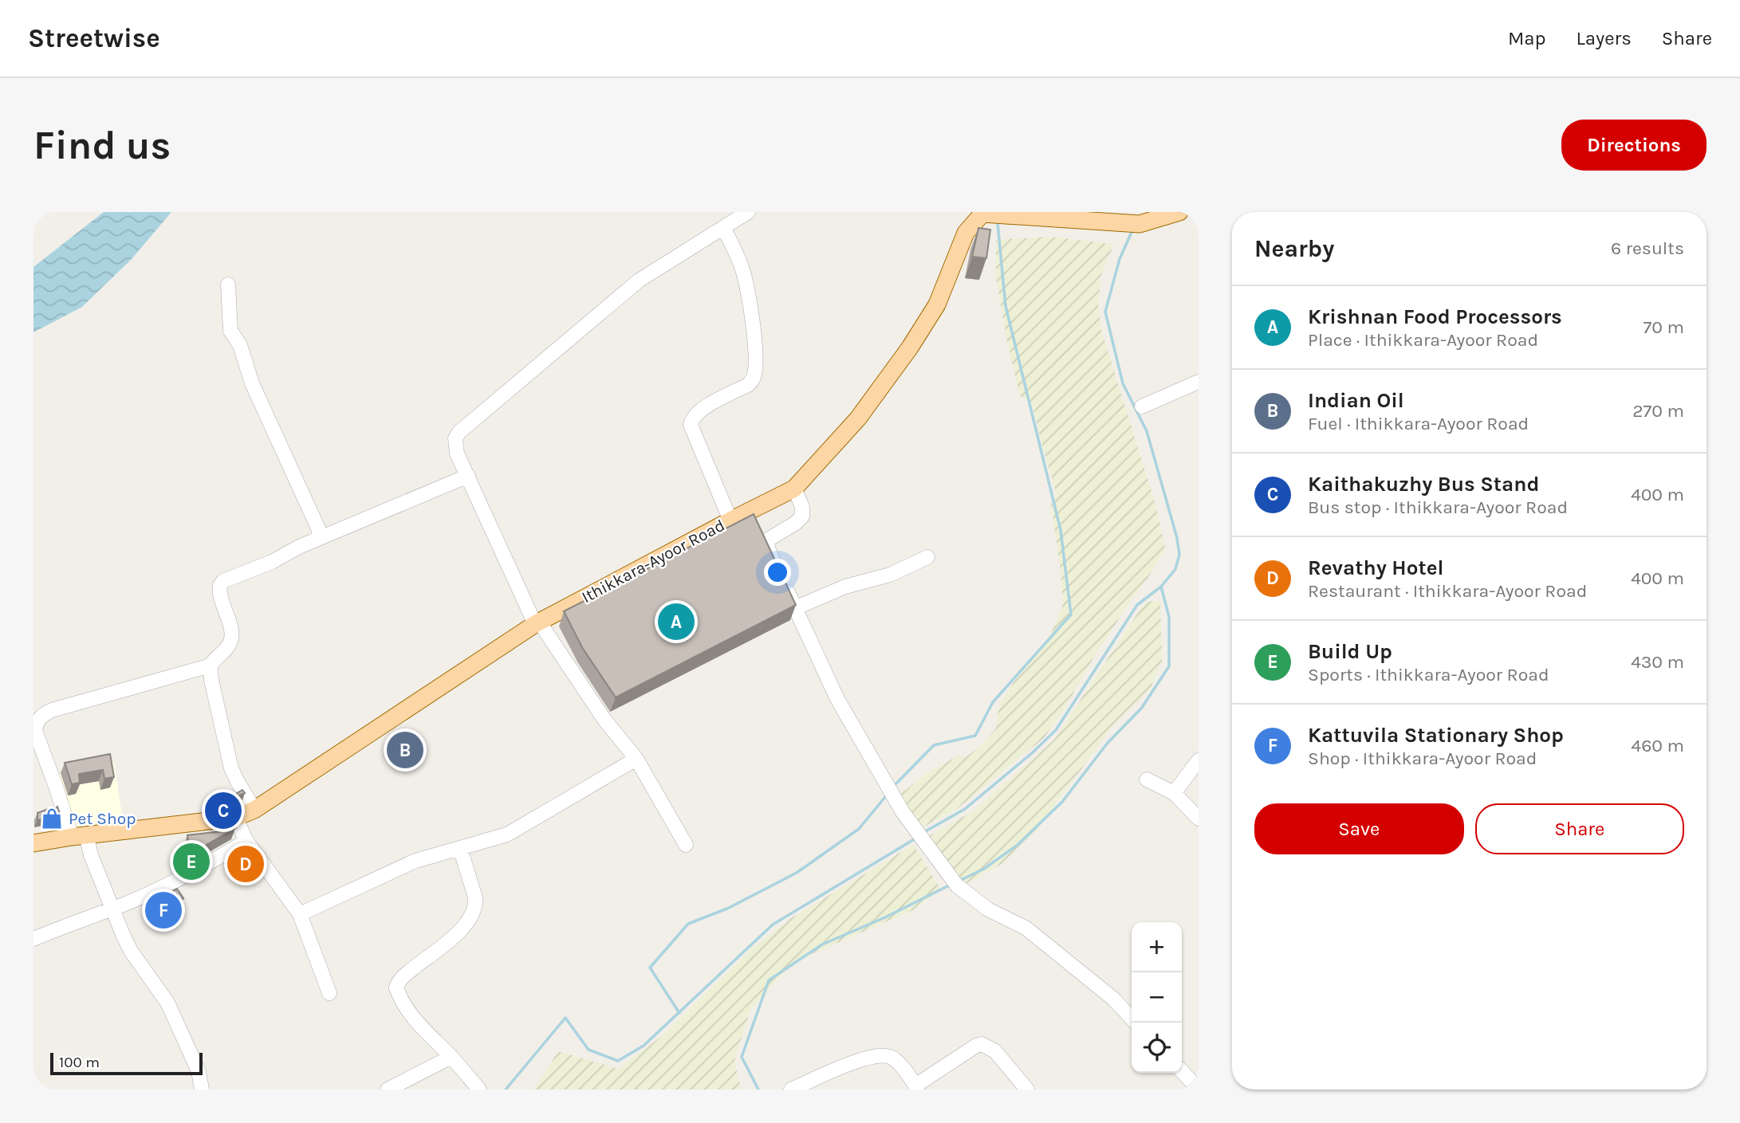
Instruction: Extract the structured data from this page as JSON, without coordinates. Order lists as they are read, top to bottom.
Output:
{
  "streets": {
    "main road": ["Ithikkara-Ayoor Road"]
  },
  "places": {
    "shop": ["Pet Shop"]
  },
  "scale_bar": "100 m",
  "page": {
    "header": "Streetwise",
    "nav": ["Map", "Layers", "Share"],
    "buttons": [
      "Directions",
      ["Save", "Share"]
    ],
    "title": "Find us",
    "heading": ["Nearby", "6 results"],
    "list": [
      {
        "mark": "A",
        "name": "Krishnan Food Processors",
        "note": "Place · Ithikkara-Ayoor Road",
        "value": "70 m"
      },
      {
        "mark": "B",
        "name": "Indian Oil",
        "note": "Fuel · Ithikkara-Ayoor Road",
        "value": "270 m"
      },
      {
        "mark": "C",
        "name": "Kaithakuzhy Bus Stand",
        "note": "Bus stop · Ithikkara-Ayoor Road",
        "value": "400 m"
      },
      {
        "mark": "D",
        "name": "Revathy Hotel",
        "note": "Restaurant · Ithikkara-Ayoor Road",
        "value": "400 m"
      },
      {
        "mark": "E",
        "name": "Build Up",
        "note": "Sports · Ithikkara-Ayoor Road",
        "value": "430 m"
      },
      {
        "mark": "F",
        "name": "Kattuvila Stationary Shop",
        "note": "Shop · Ithikkara-Ayoor Road",
        "value": "460 m"
      }
    ],
    "pins": [
      "A",
      "B",
      "C",
      "E",
      "D",
      "F"
    ],
    "map_buttons": ["+", "−"],
    "scale": "100 m"
  }
}
